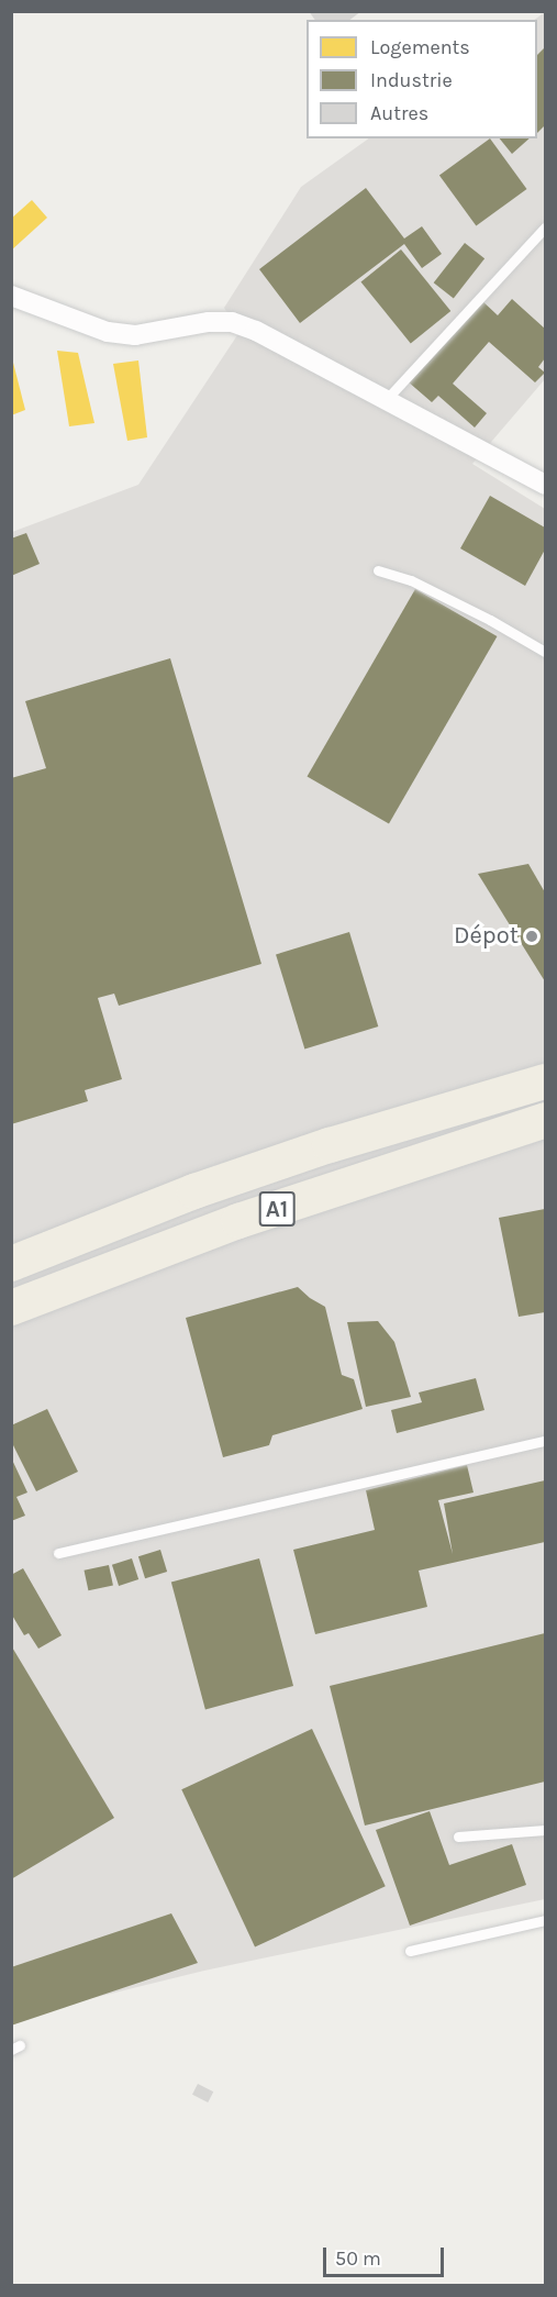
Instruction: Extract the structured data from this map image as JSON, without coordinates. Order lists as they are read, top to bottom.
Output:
{
  "streets": {
    "highway": ["A1"]
  },
  "places": ["Dépot"],
  "legend": ["Logements", "Industrie", "Autres"],
  "scale_bar": "50 m"
}
